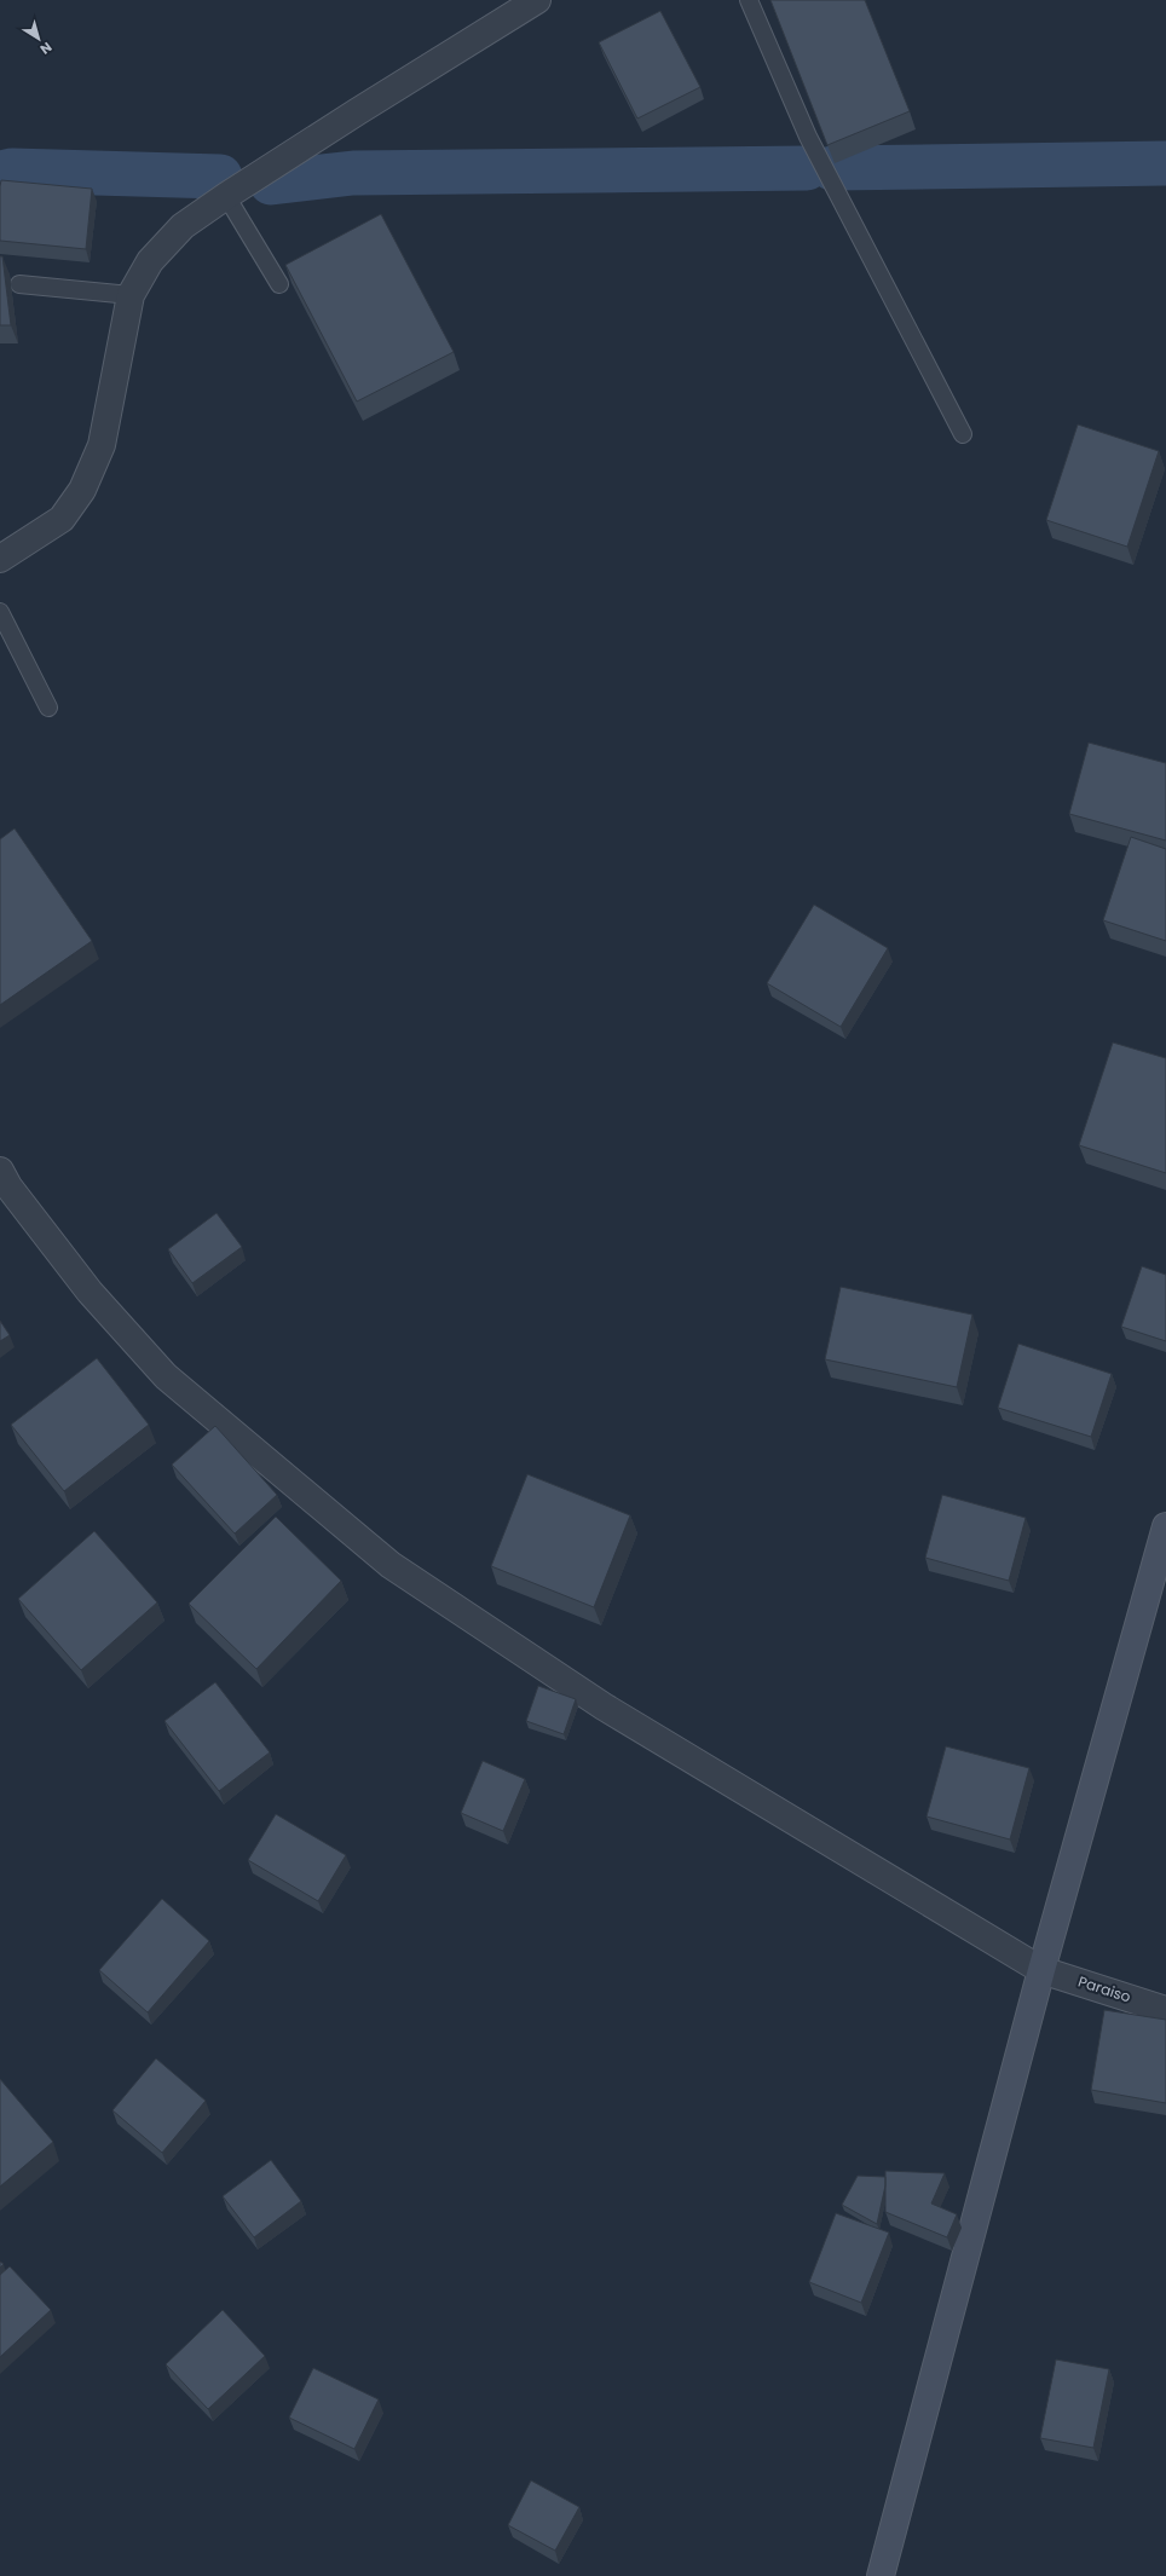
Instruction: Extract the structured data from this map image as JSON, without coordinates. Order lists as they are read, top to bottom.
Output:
{
  "streets": {
    "street": ["Paraiso"]
  },
  "north": "bottom right"
}
